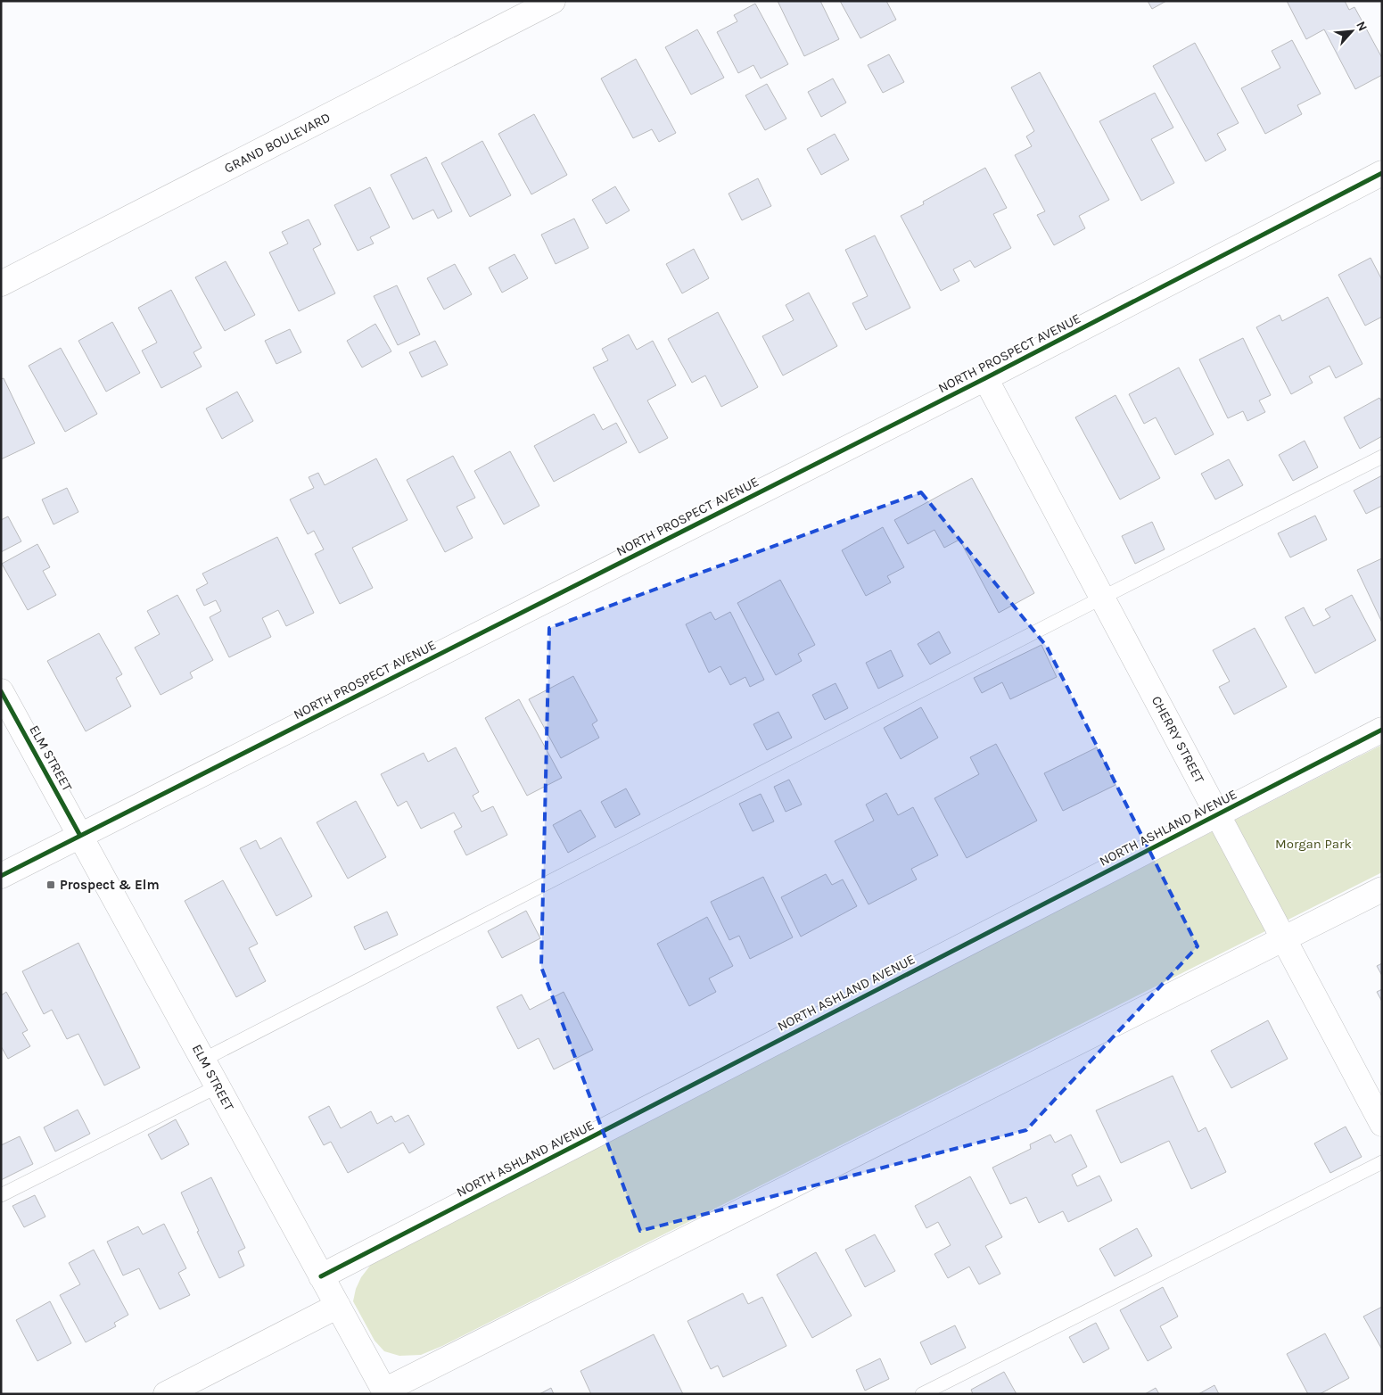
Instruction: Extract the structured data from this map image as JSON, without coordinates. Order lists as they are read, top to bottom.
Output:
{
  "streets": {
    "street": [
      "GRAND BOULEVARD",
      "NORTH PROSPECT AVENUE",
      "CHERRY STREET",
      "ELM STREET",
      "NORTH ASHLAND AVENUE"
    ]
  },
  "crossings": [
    ["NORTH PROSPECT AVENUE", "CHERRY STREET"],
    ["NORTH PROSPECT AVENUE", "ELM STREET"],
    ["CHERRY STREET", "NORTH ASHLAND AVENUE"],
    ["ELM STREET", "NORTH ASHLAND AVENUE"]
  ],
  "parks": ["Morgan Park"],
  "places": {
    "transit": ["Prospect & Elm"]
  },
  "north": "top right"
}
